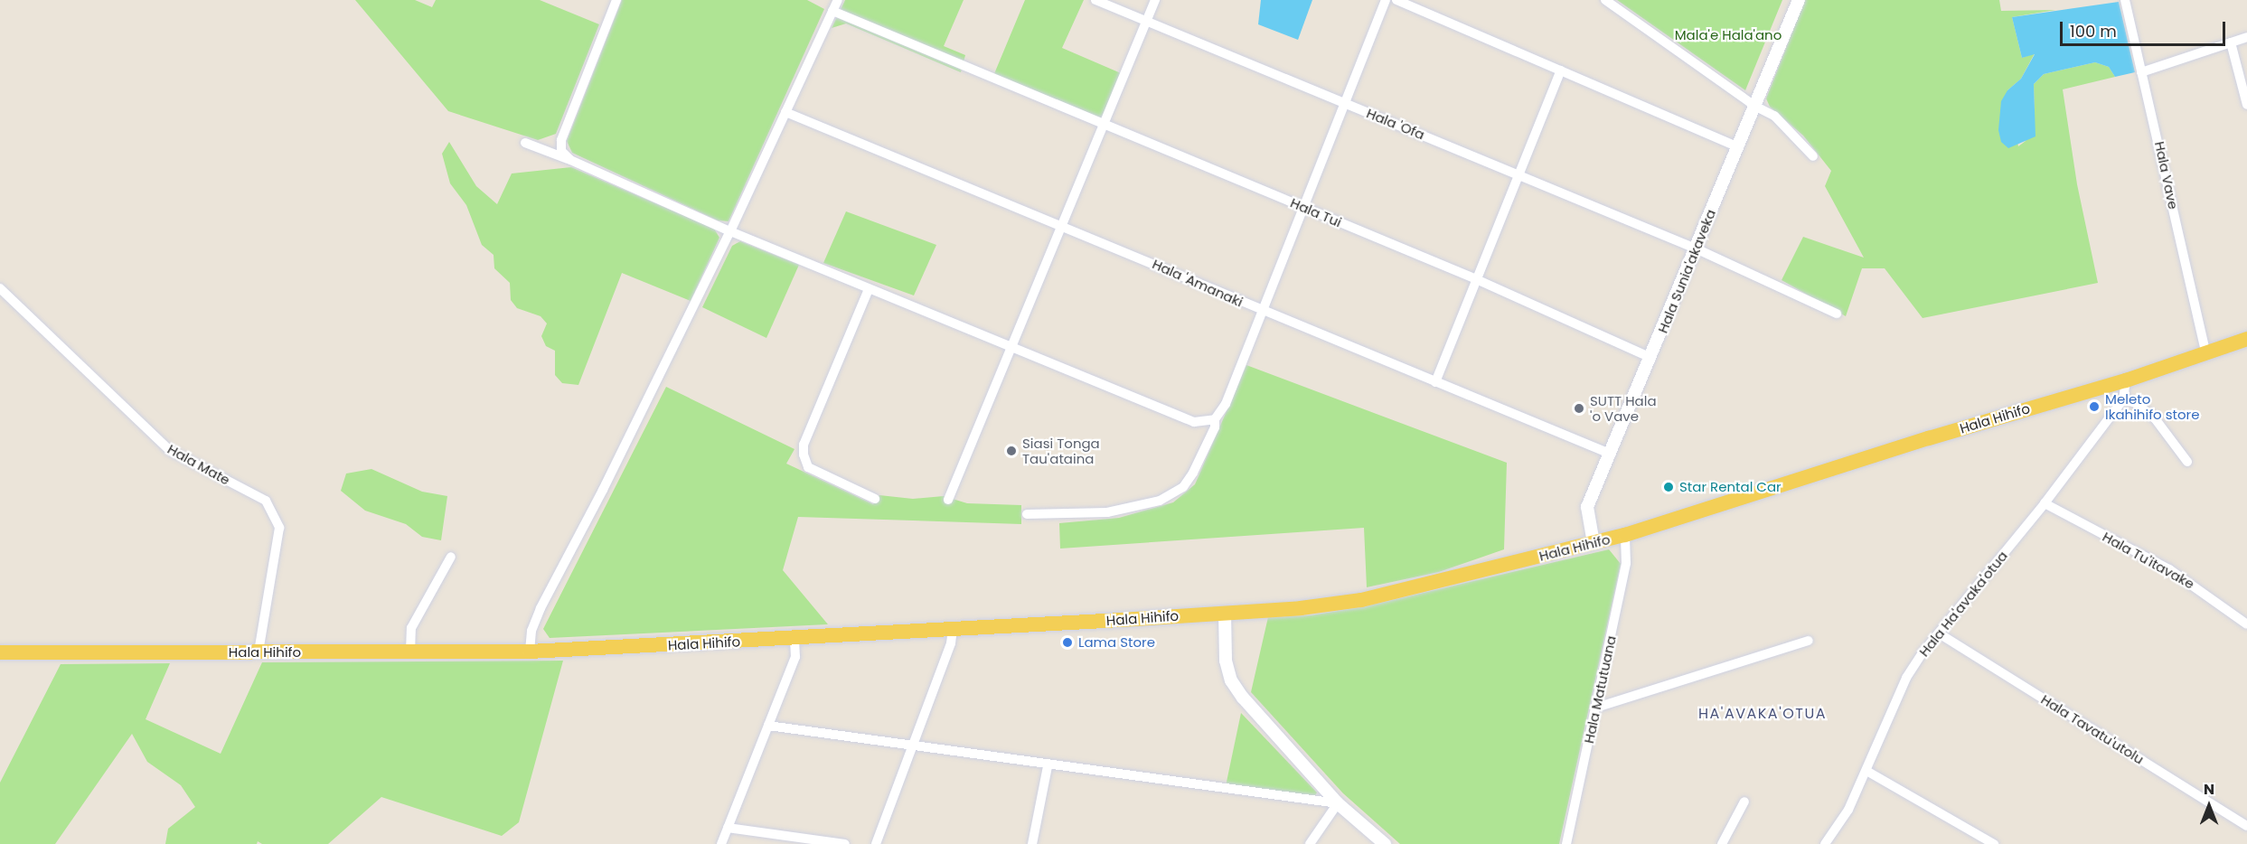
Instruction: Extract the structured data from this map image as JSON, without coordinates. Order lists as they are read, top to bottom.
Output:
{
  "streets": {
    "main road": ["Hala Hihifo"],
    "street": [
      "Hala 'Ofa",
      "Hala Vave",
      "Hala Tui",
      "Hala Sunia'akaveka",
      "Hala 'Amanaki",
      "Hala Mate",
      "Hala Tu'itavake",
      "Hala Ha'avaka'otua",
      "Hala Matutuana",
      "Hala Tavatu'utolu"
    ]
  },
  "crossings": [
    ["Hala 'Ofa", "Hala Sunia'akaveka"],
    ["Hala Vave", "Hala Hihifo"],
    ["Hala Tui", "Hala Sunia'akaveka"],
    ["Hala Sunia'akaveka", "Hala 'Amanaki"],
    ["Hala Sunia'akaveka", "Hala Hihifo"],
    ["Hala Hihifo", "Hala Mate"],
    ["Hala Hihifo", "Hala Ha'avaka'otua"],
    ["Hala Hihifo", "Hala Matutuana"],
    ["Hala Tu'itavake", "Hala Ha'avaka'otua"],
    ["Hala Ha'avaka'otua", "Hala Tavatu'utolu"]
  ],
  "districts": ["HA'AVAKA'OTUA"],
  "parks": ["Mala'e Hala'ano"],
  "places": [
    "Meleto Ikahihifo store",
    "SUTT Hala 'o Vave",
    "Siasi Tonga Tau'ataina",
    "Star Rental Car",
    "Lama Store"
  ],
  "scale_bar": "100 m",
  "north": "top"
}
